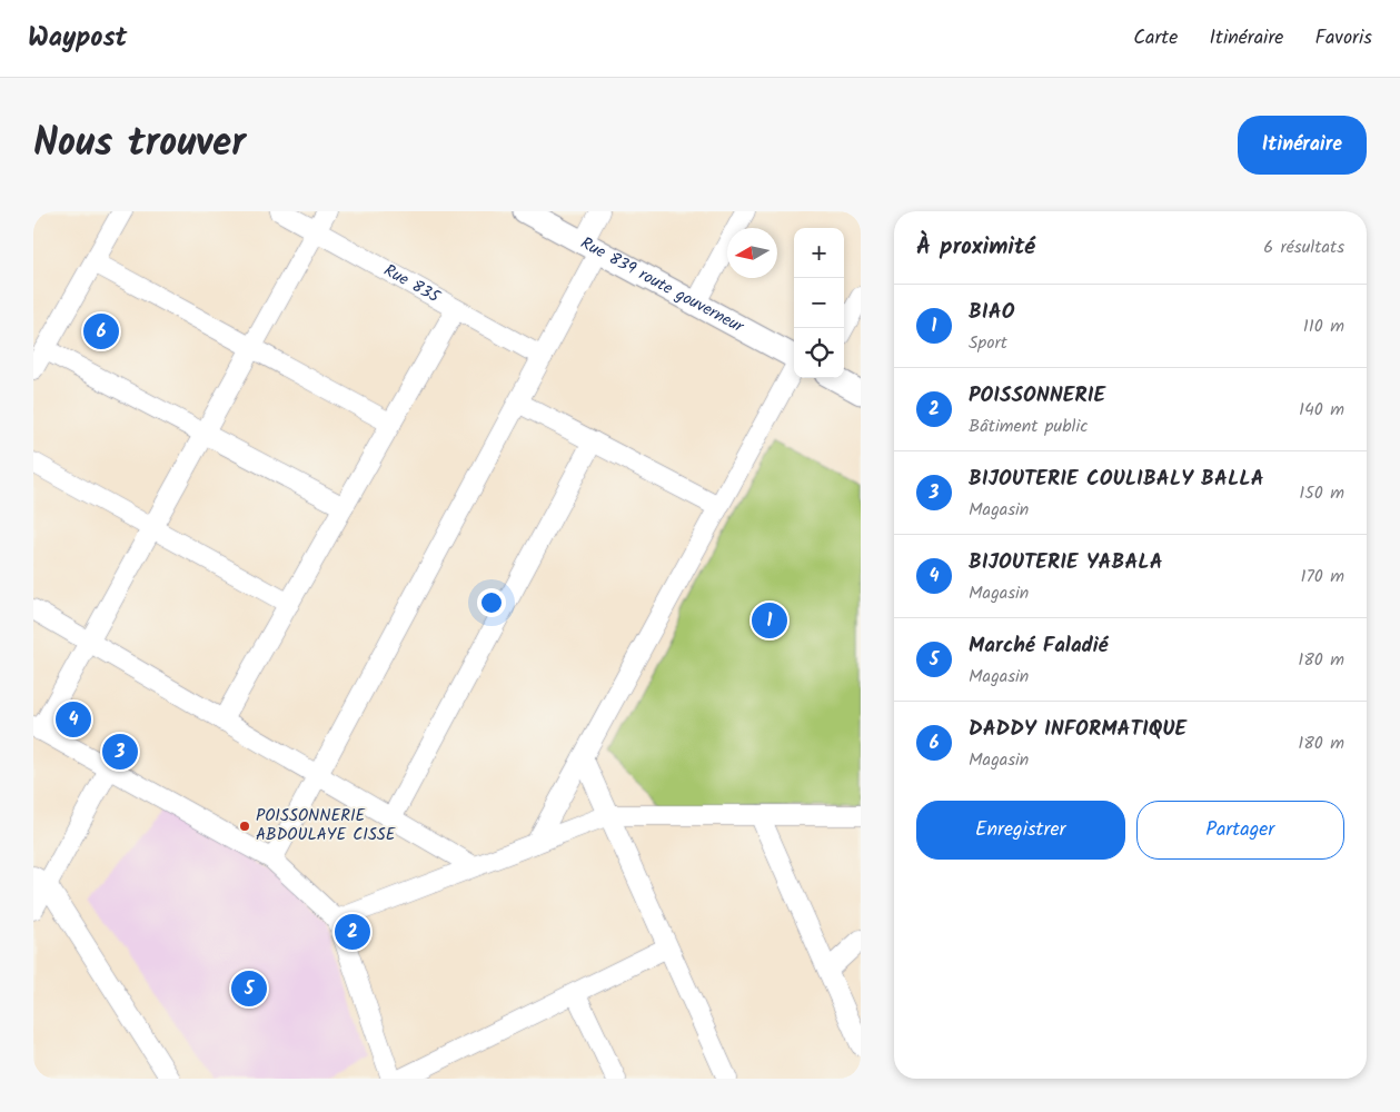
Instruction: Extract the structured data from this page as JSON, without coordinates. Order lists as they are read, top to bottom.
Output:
{
  "streets": {
    "street": ["Rue 835", "Rue 839 route gouverneur"]
  },
  "places": ["POISSONNERIE ABDOULAYE CISSE"],
  "north": "left",
  "page": {
    "header": "Waypost",
    "nav": ["Carte", "Itinéraire", "Favoris"],
    "title": "Nous trouver",
    "buttons": [
      "Itinéraire",
      ["Enregistrer", "Partager"]
    ],
    "heading": ["À proximité", "6 résultats"],
    "map_buttons": ["+", "−"],
    "list": [
      {
        "mark": "1",
        "name": "BIAO",
        "note": "Sport",
        "value": "110 m"
      },
      {
        "mark": "2",
        "name": "POISSONNERIE",
        "note": "Bâtiment public",
        "value": "140 m"
      },
      {
        "mark": "3",
        "name": "BIJOUTERIE COULIBALY BALLA",
        "note": "Magasin",
        "value": "150 m"
      },
      {
        "mark": "4",
        "name": "BIJOUTERIE YABALA",
        "note": "Magasin",
        "value": "170 m"
      },
      {
        "mark": "5",
        "name": "Marché Faladié",
        "note": "Magasin",
        "value": "180 m"
      },
      {
        "mark": "6",
        "name": "DADDY INFORMATIQUE",
        "note": "Magasin",
        "value": "180 m"
      }
    ],
    "pins": [
      "6",
      "1",
      "4",
      "3",
      "2",
      "5"
    ]
  }
}
